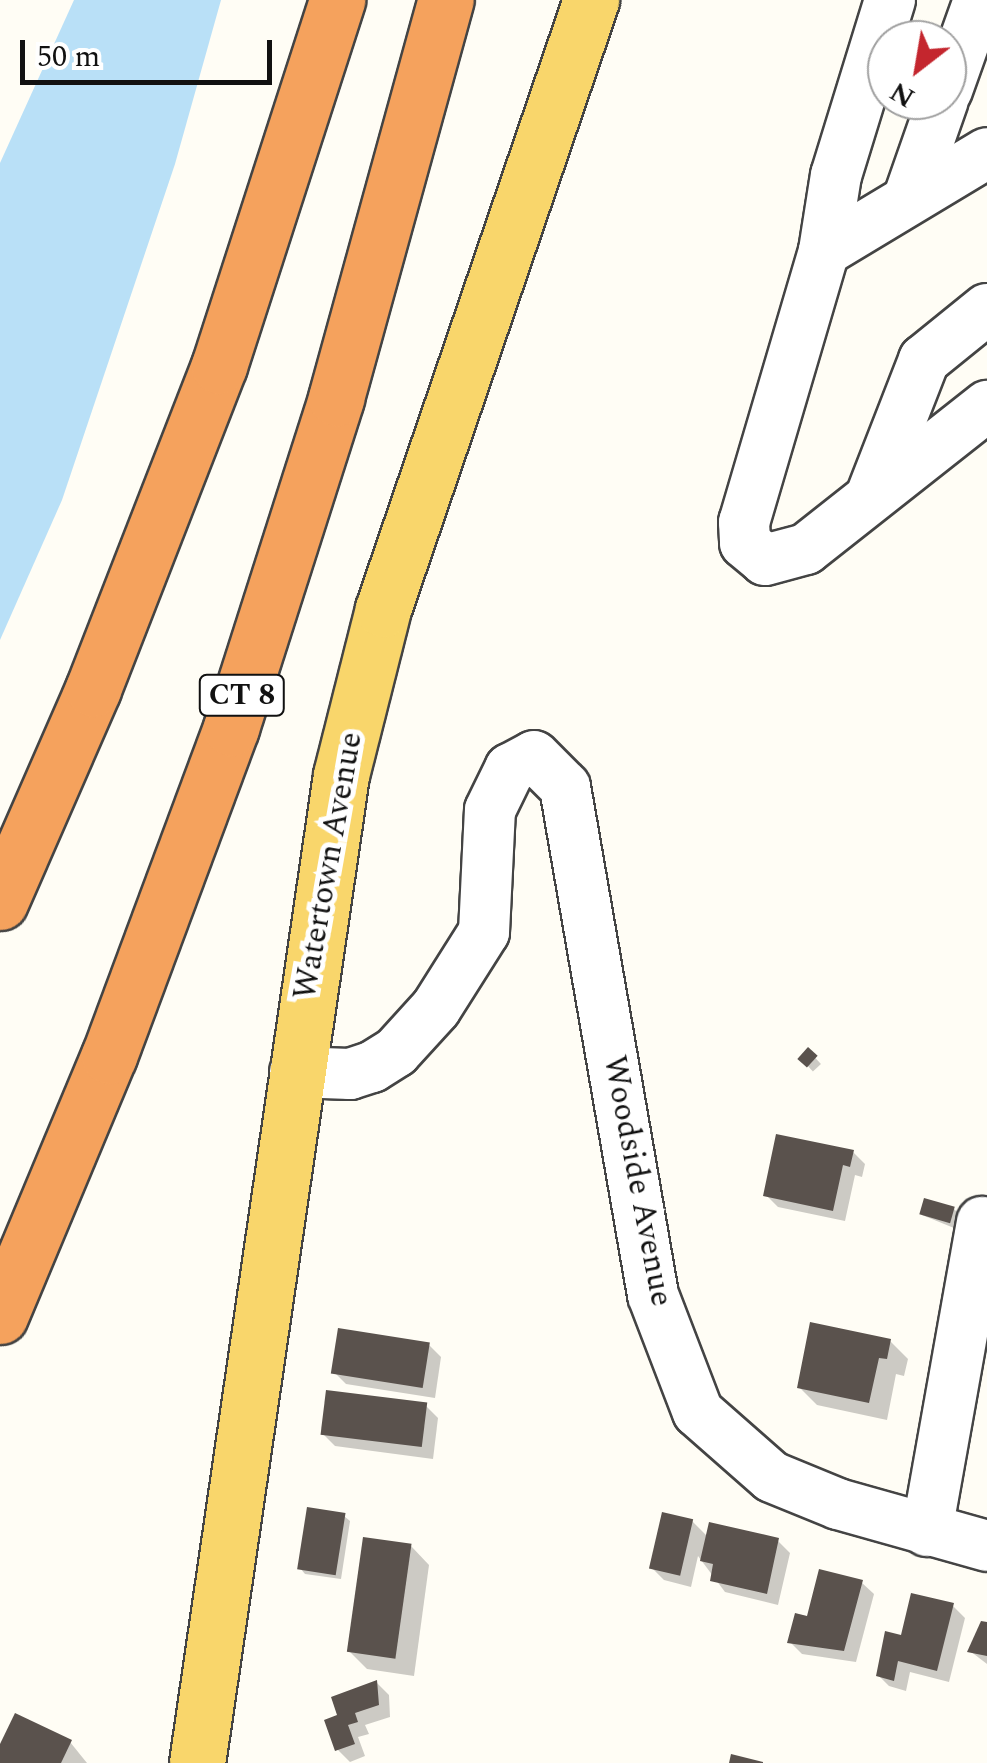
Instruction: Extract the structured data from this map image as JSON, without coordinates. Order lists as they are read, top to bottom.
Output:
{
  "streets": {
    "highway": ["CT 8"],
    "main road": ["Watertown Avenue"],
    "street": ["Woodside Avenue"]
  },
  "crossings": [
    ["Watertown Avenue", "Woodside Avenue"]
  ],
  "scale_bar": "50 m",
  "north": "bottom left"
}
